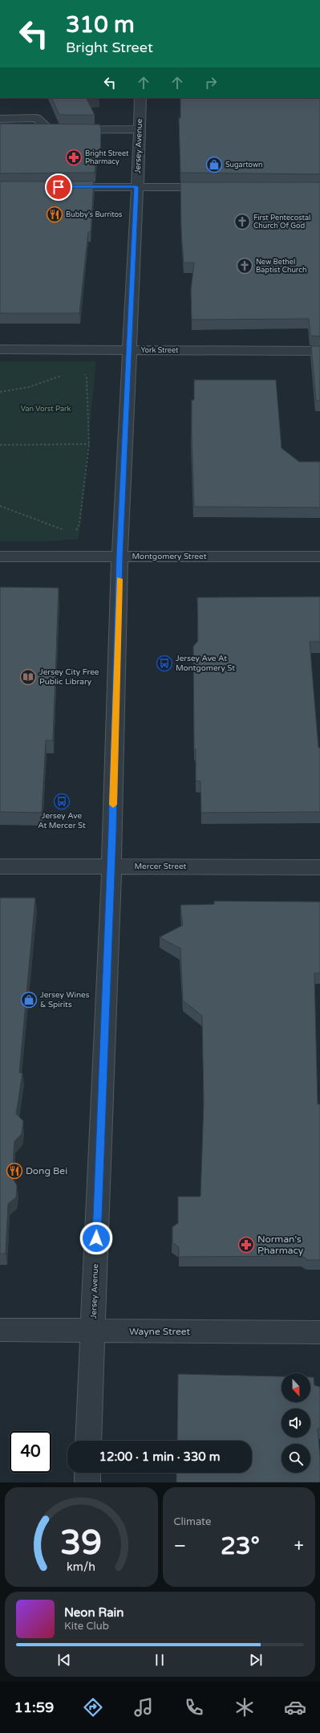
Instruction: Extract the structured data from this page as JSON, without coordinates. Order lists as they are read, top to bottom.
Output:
{
  "streets": {
    "street": [
      "Jersey Avenue",
      "York Street",
      "Montgomery Street",
      "Mercer Street",
      "Wayne Street"
    ]
  },
  "crossings": [
    ["Jersey Avenue", "York Street"],
    ["Jersey Avenue", "Montgomery Street"],
    ["Jersey Avenue", "Mercer Street"],
    ["Jersey Avenue", "Wayne Street"]
  ],
  "parks": ["Van Vorst Park"],
  "places": {
    "pharmacy": ["Bright Street Pharmacy", "Norman's Pharmacy"],
    "shop": ["Sugartown", "Jersey Wines & Spirits"],
    "restaurant": ["Bubby’s Burritos", "Dong Bei"],
    "church": ["First Pentecostal Church Of God", "New Bethel Baptist Church"],
    "bus stop": ["Jersey Ave At Montgomery St", "Jersey Ave At Mercer St"],
    "library": ["Jersey City Free Public Library"]
  },
  "north": "bottom",
  "page": {
    "turn": ["310 m", "Bright Street"],
    "limit": "40",
    "trip": "12:00 · 1 min · 330 m",
    "tile": "Climate",
    "heat": ["−", "23°", "+"],
    "song": ["Neon Rain", "Kite Club"],
    "tabs": "11:59",
    "gauge": ["39", "km/h"]
  }
}
